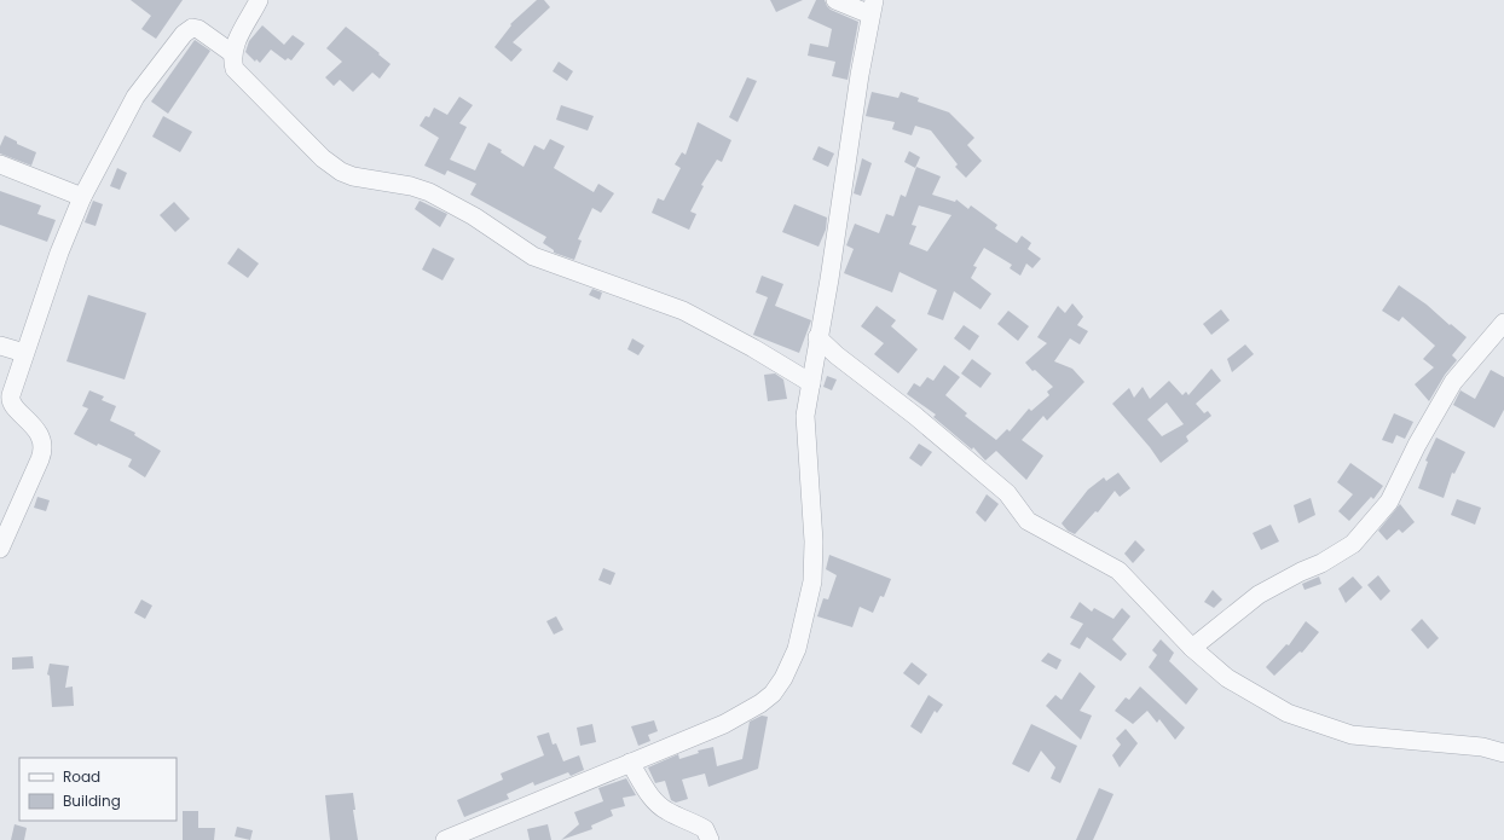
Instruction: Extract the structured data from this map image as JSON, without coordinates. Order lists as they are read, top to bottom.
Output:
{
  "legend": ["Road", "Building"]
}
